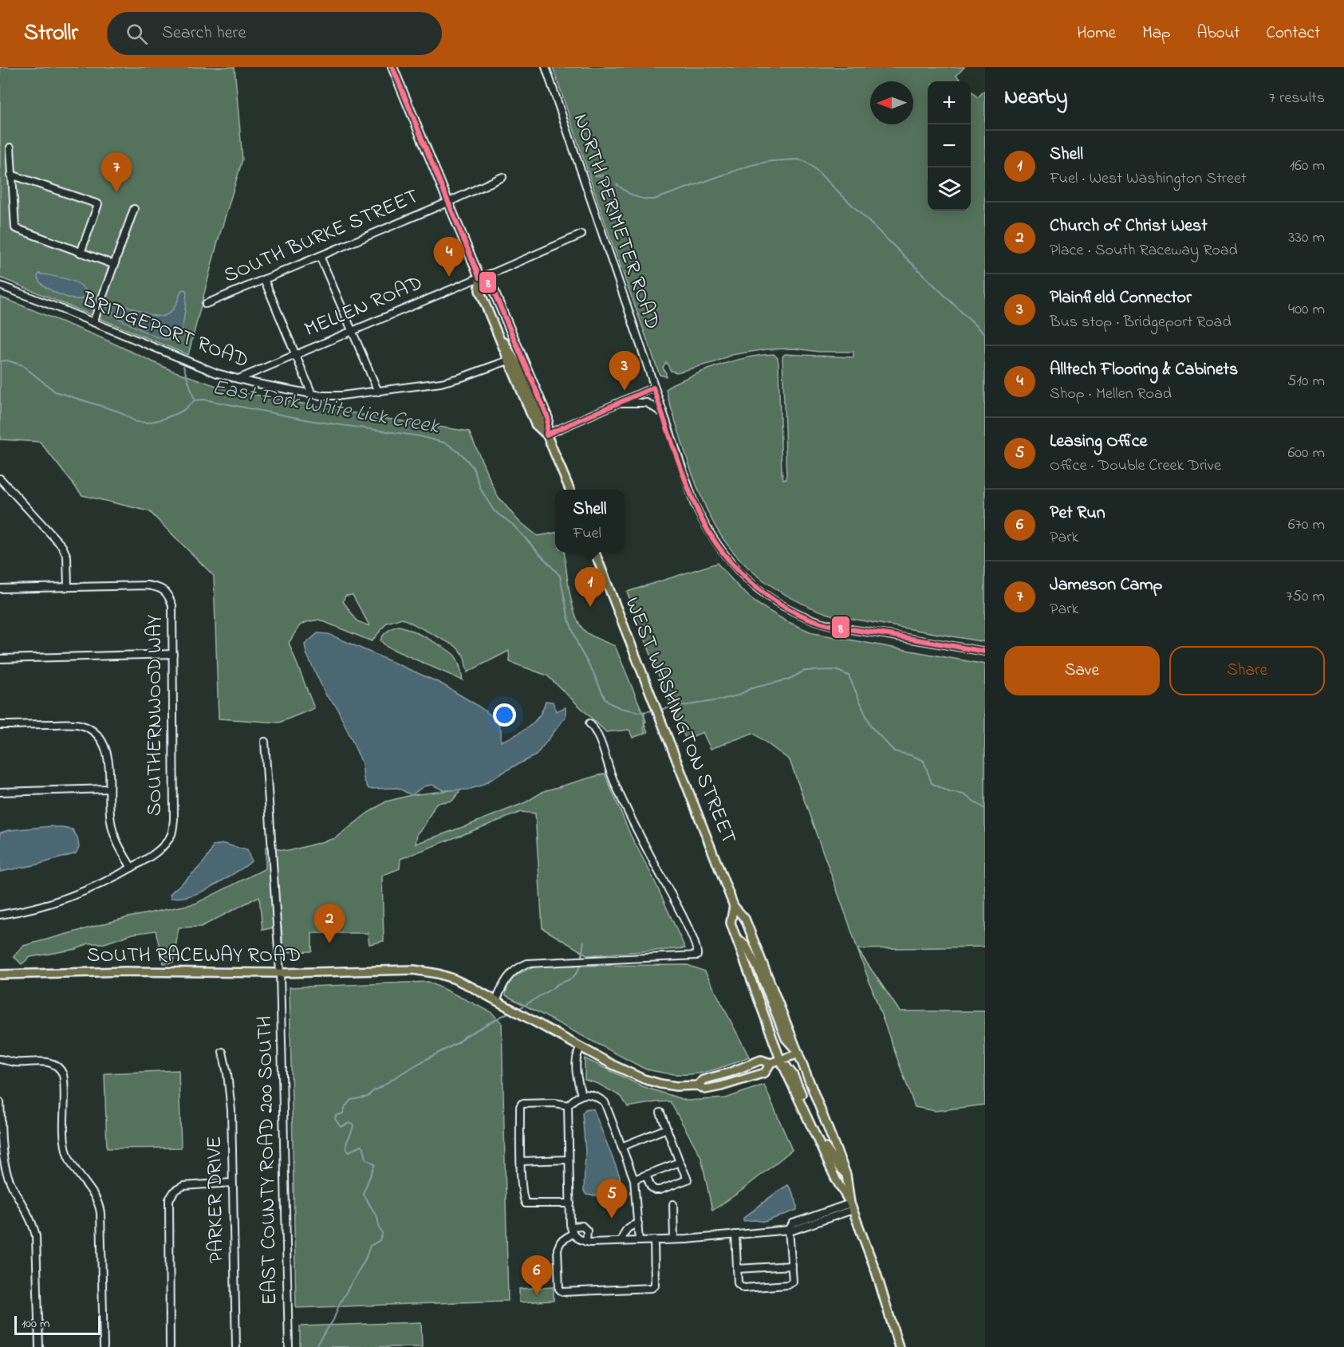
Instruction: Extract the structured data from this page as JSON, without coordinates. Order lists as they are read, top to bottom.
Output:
{
  "streets": {
    "main road": ["WEST WASHINGTON STREET", "SOUTH RACEWAY ROAD"],
    "street": [
      "NORTH PERIMETER ROAD",
      "SOUTH BURKE STREET",
      "MELLEN ROAD",
      "BRIDGEPORT ROAD",
      "SOUTHERNWOOD WAY",
      "EAST COUNTY ROAD 200 SOUTH",
      "PARKER DRIVE"
    ]
  },
  "crossings": [
    ["MELLEN ROAD", "BRIDGEPORT ROAD"],
    ["WEST WASHINGTON STREET", "SOUTH RACEWAY ROAD"],
    ["SOUTH RACEWAY ROAD", "EAST COUNTY ROAD 200 SOUTH"]
  ],
  "water": ["East Fork White Lick Creek"],
  "lines": ["transit line 8"],
  "scale_bar": "100 m",
  "north": "left",
  "page": {
    "header": "Strollr",
    "search": "Search here",
    "nav": [
      "Home",
      "Map",
      "About",
      "Contact"
    ],
    "heading": ["Nearby", "7 results"],
    "map_buttons": ["+", "−"],
    "list": [
      {
        "mark": "1",
        "name": "Shell",
        "note": "Fuel · West Washington Street",
        "value": "160 m"
      },
      {
        "mark": "2",
        "name": "Church of Christ West",
        "note": "Place · South Raceway Road",
        "value": "330 m"
      },
      {
        "mark": "3",
        "name": "Plainfield Connector",
        "note": "Bus stop · Bridgeport Road",
        "value": "400 m"
      },
      {
        "mark": "4",
        "name": "Alltech Flooring & Cabinets",
        "note": "Shop · Mellen Road",
        "value": "510 m"
      },
      {
        "mark": "5",
        "name": "Leasing Office",
        "note": "Office · Double Creek Drive",
        "value": "600 m"
      },
      {
        "mark": "6",
        "name": "Pet Run",
        "note": "Park",
        "value": "670 m"
      },
      {
        "mark": "7",
        "name": "Jameson Camp",
        "note": "Park",
        "value": "750 m"
      }
    ],
    "pins": [
      "7",
      "4",
      "3",
      "1",
      "2",
      "5",
      "6"
    ],
    "popup": ["Shell", "Fuel"],
    "buttons": ["Save", "Share"],
    "scale": "100 m"
  }
}
